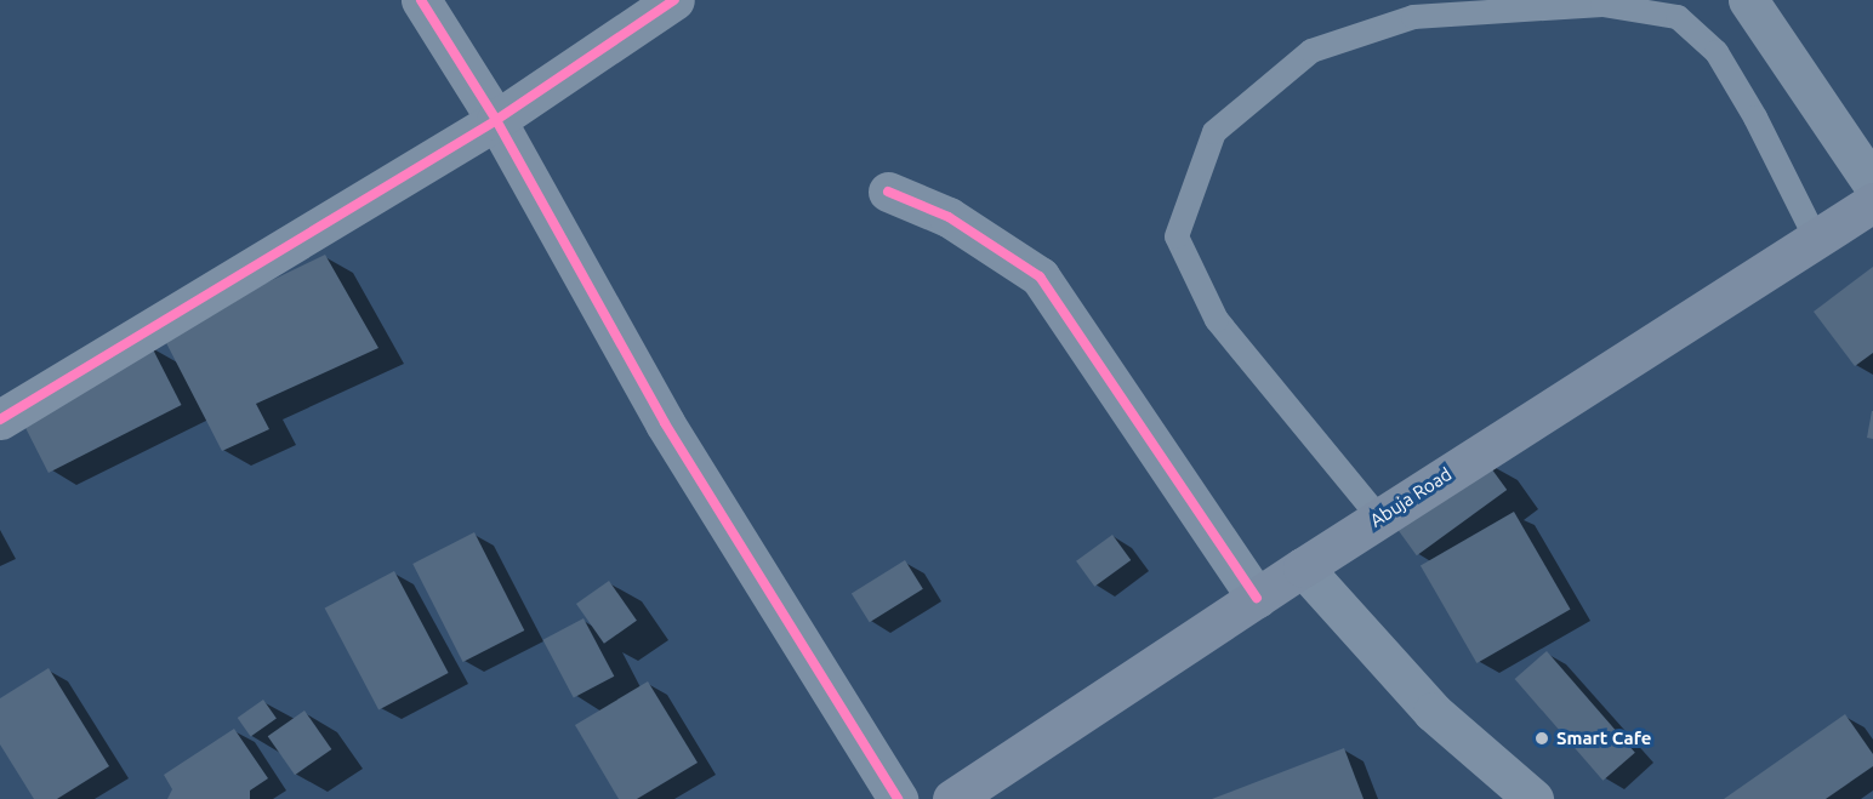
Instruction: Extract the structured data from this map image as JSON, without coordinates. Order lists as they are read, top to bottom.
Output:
{
  "streets": {
    "main road": ["Abuja Road"]
  },
  "places": ["Smart Cafe"]
}
